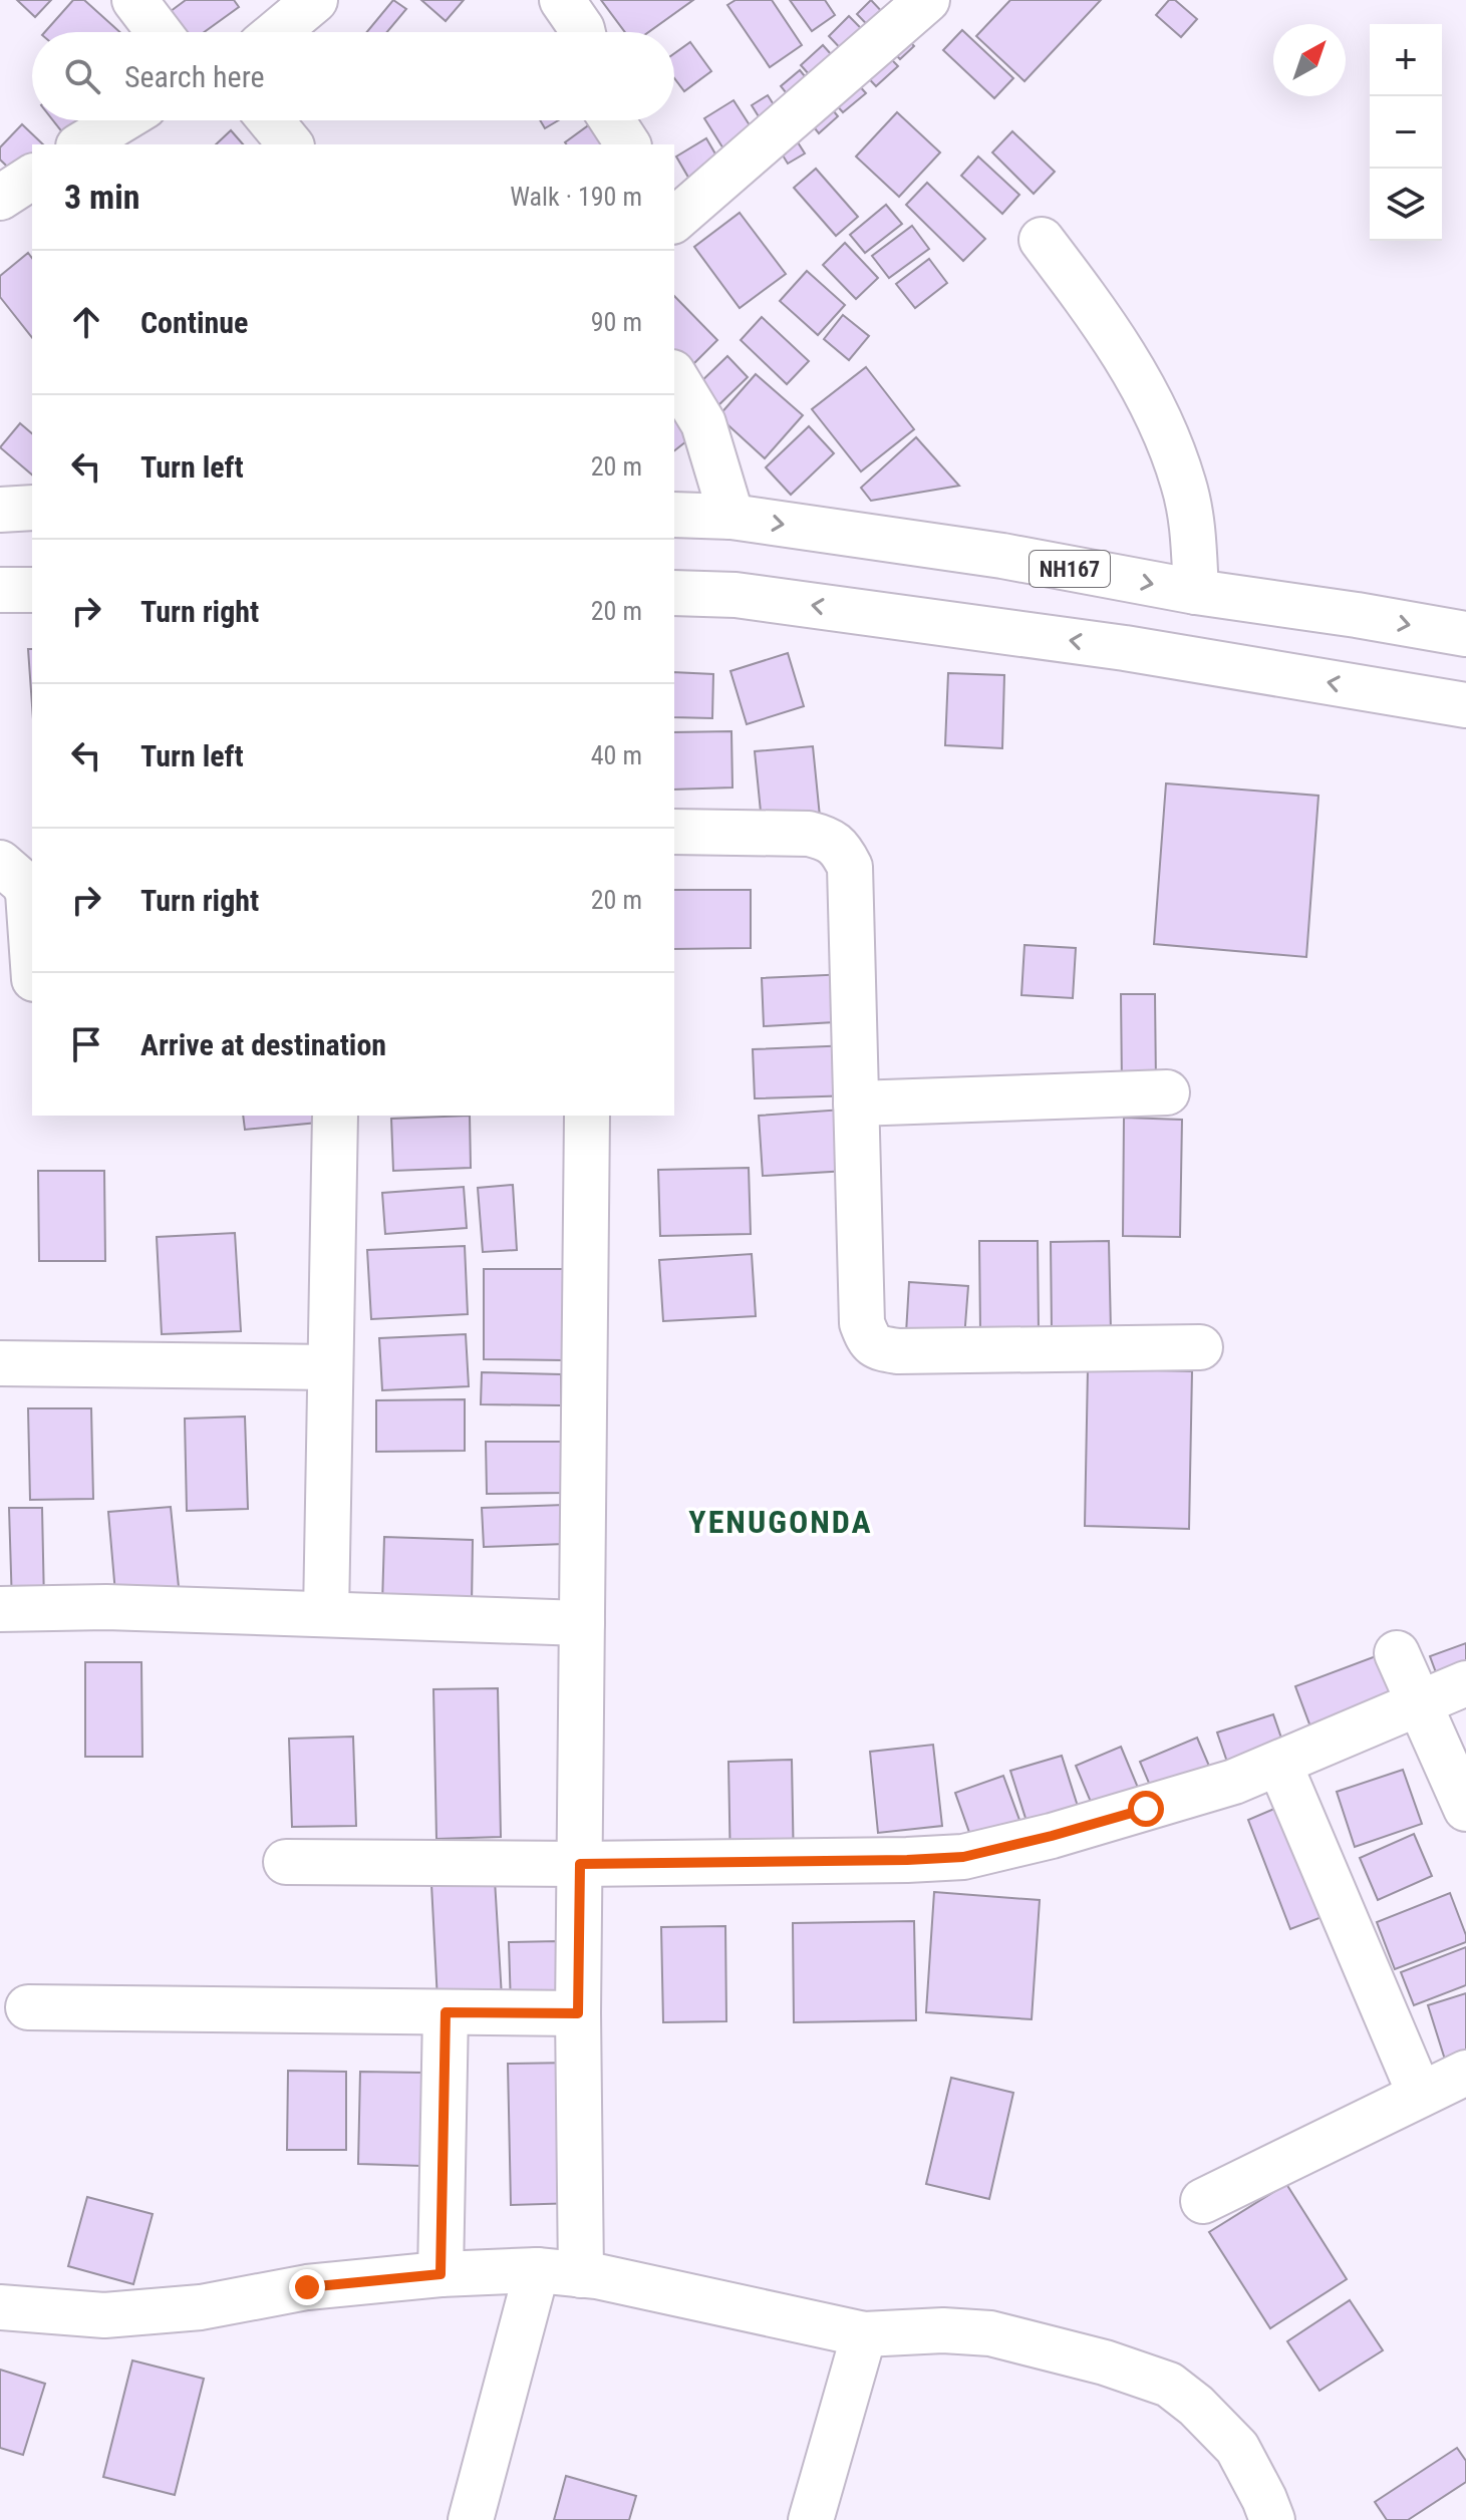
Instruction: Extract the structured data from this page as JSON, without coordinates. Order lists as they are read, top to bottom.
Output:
{
  "streets": {
    "main road": ["NH167"]
  },
  "districts": ["YENUGONDA"],
  "north": "top right",
  "page": {
    "map_buttons": ["+", "−"],
    "search": "Search here",
    "heading": ["3 min", "Walk · 190 m"],
    "list": [
      ["Continue", "90 m"],
      ["Turn left", "20 m"],
      ["Turn right", "20 m"],
      ["Turn left", "40 m"],
      ["Turn right", "20 m"],
      "Arrive at destination"
    ]
  }
}
